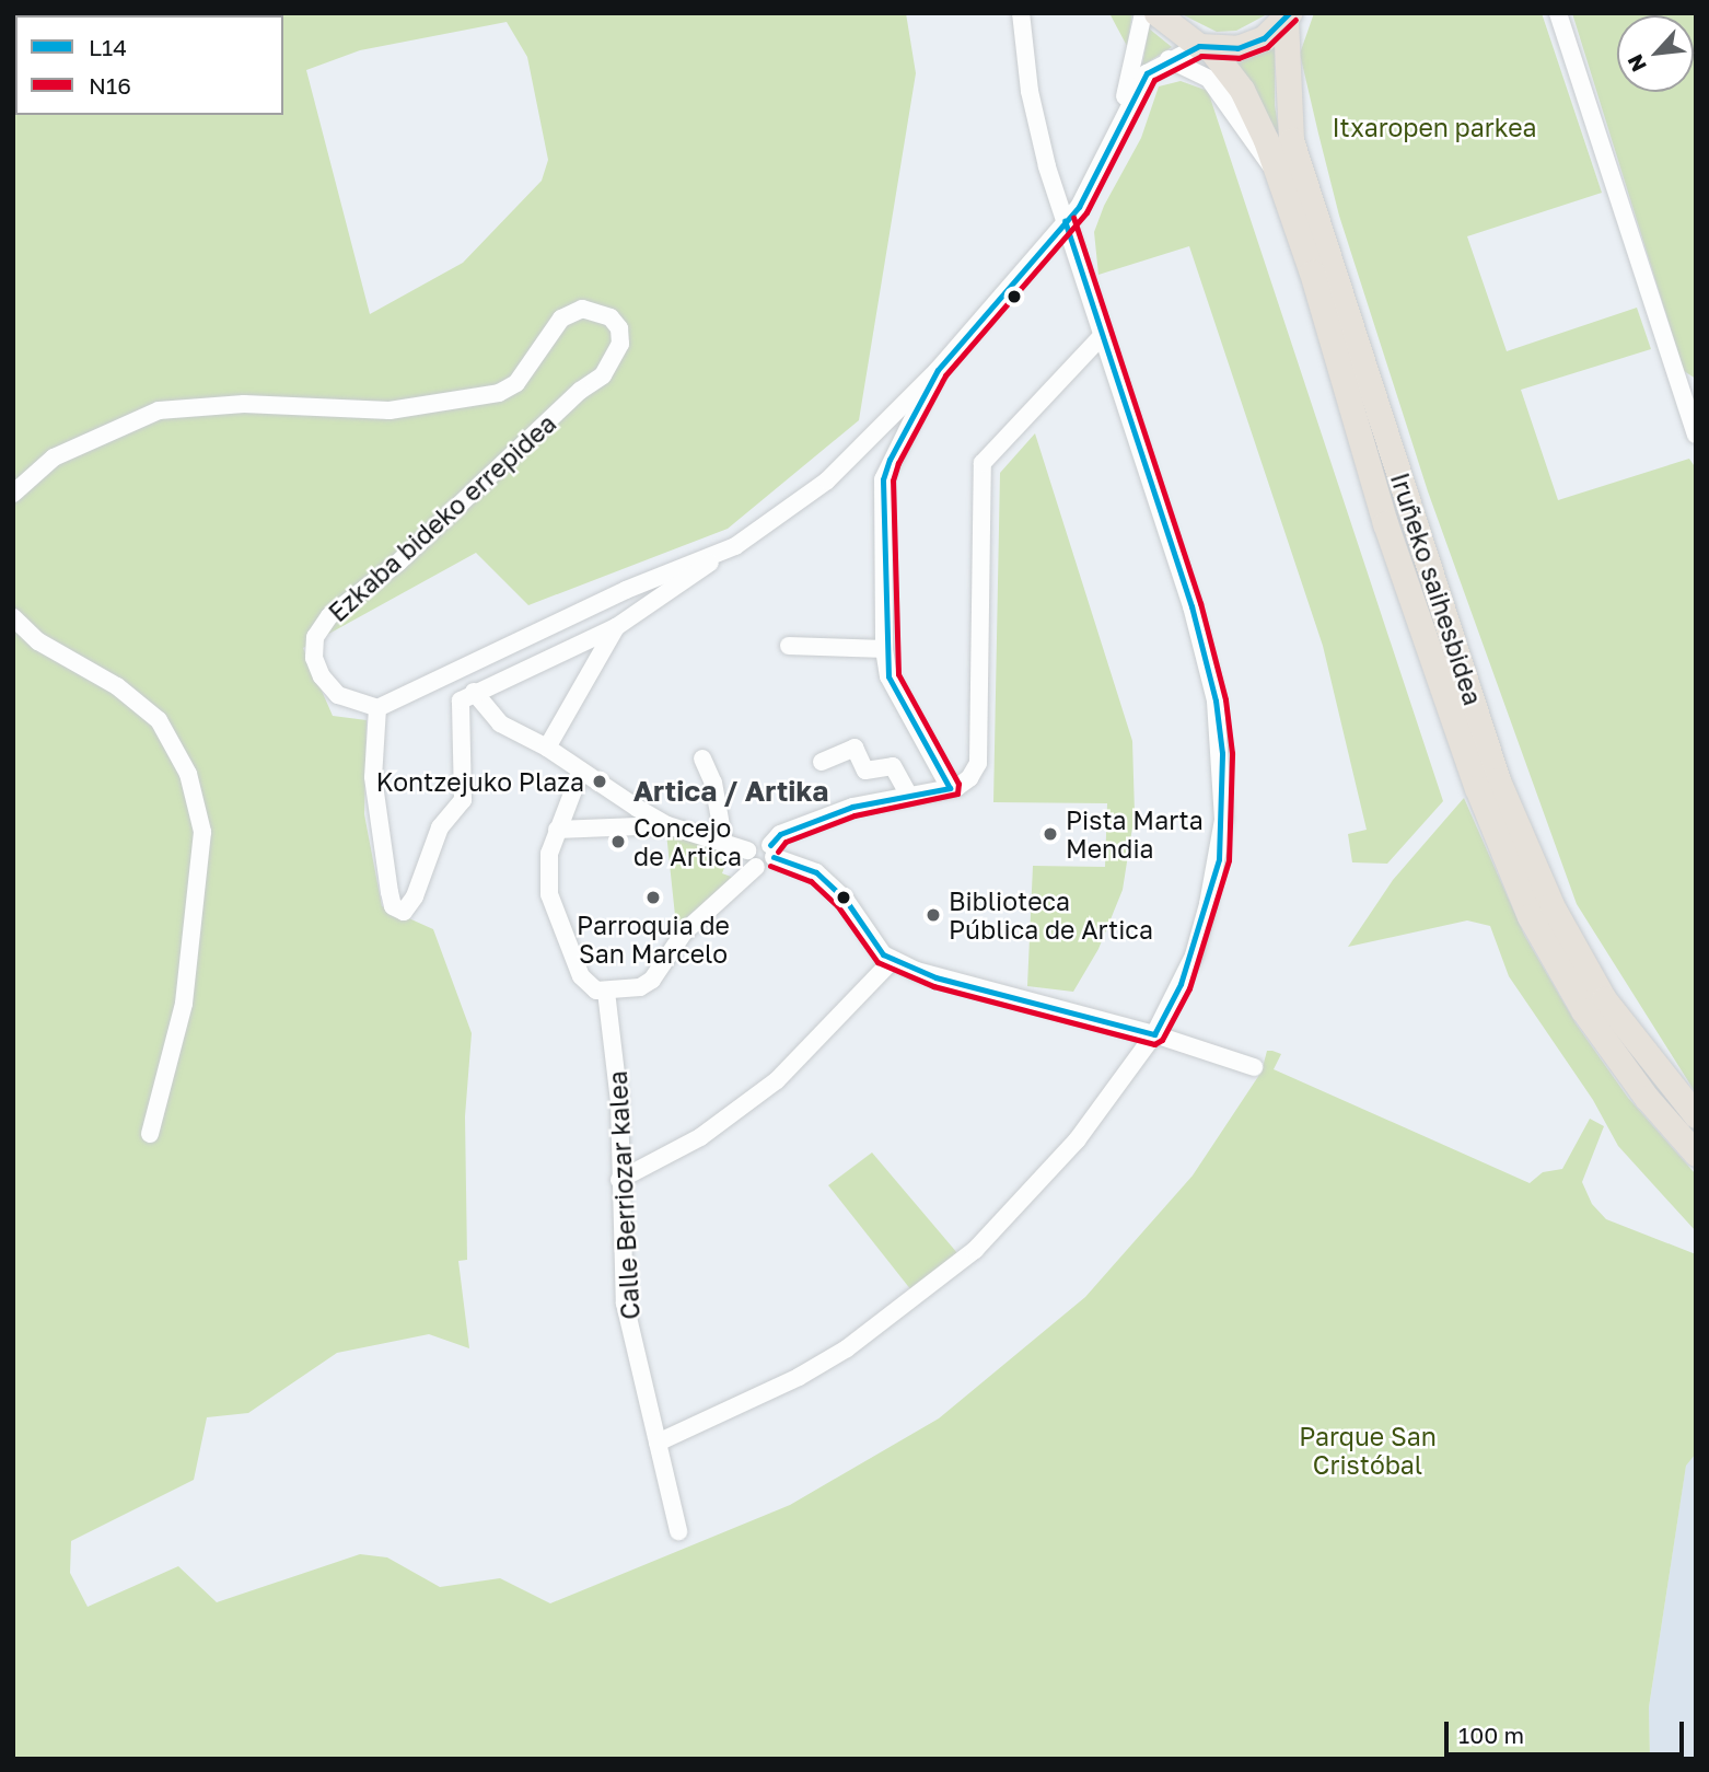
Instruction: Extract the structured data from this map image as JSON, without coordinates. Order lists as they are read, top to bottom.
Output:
{
  "streets": {
    "highway": ["Iruñeko saihesbidea"],
    "street": ["Ezkaba bideko errepidea", "Calle Berriozar kalea"]
  },
  "districts": ["Artica / Artika"],
  "parks": ["Itxaropen parkea", "Parque San Cristóbal"],
  "places": [
    "Kontzejuko Plaza",
    "Pista Marta Mendia",
    "Concejo de Artica",
    "Parroquia de San Marcelo",
    "Biblioteca Pública de Artica"
  ],
  "lines": ["transit line L14", "transit line N16"],
  "legend": ["L14", "N16"],
  "scale_bar": "100 m",
  "north": "bottom left"
}
